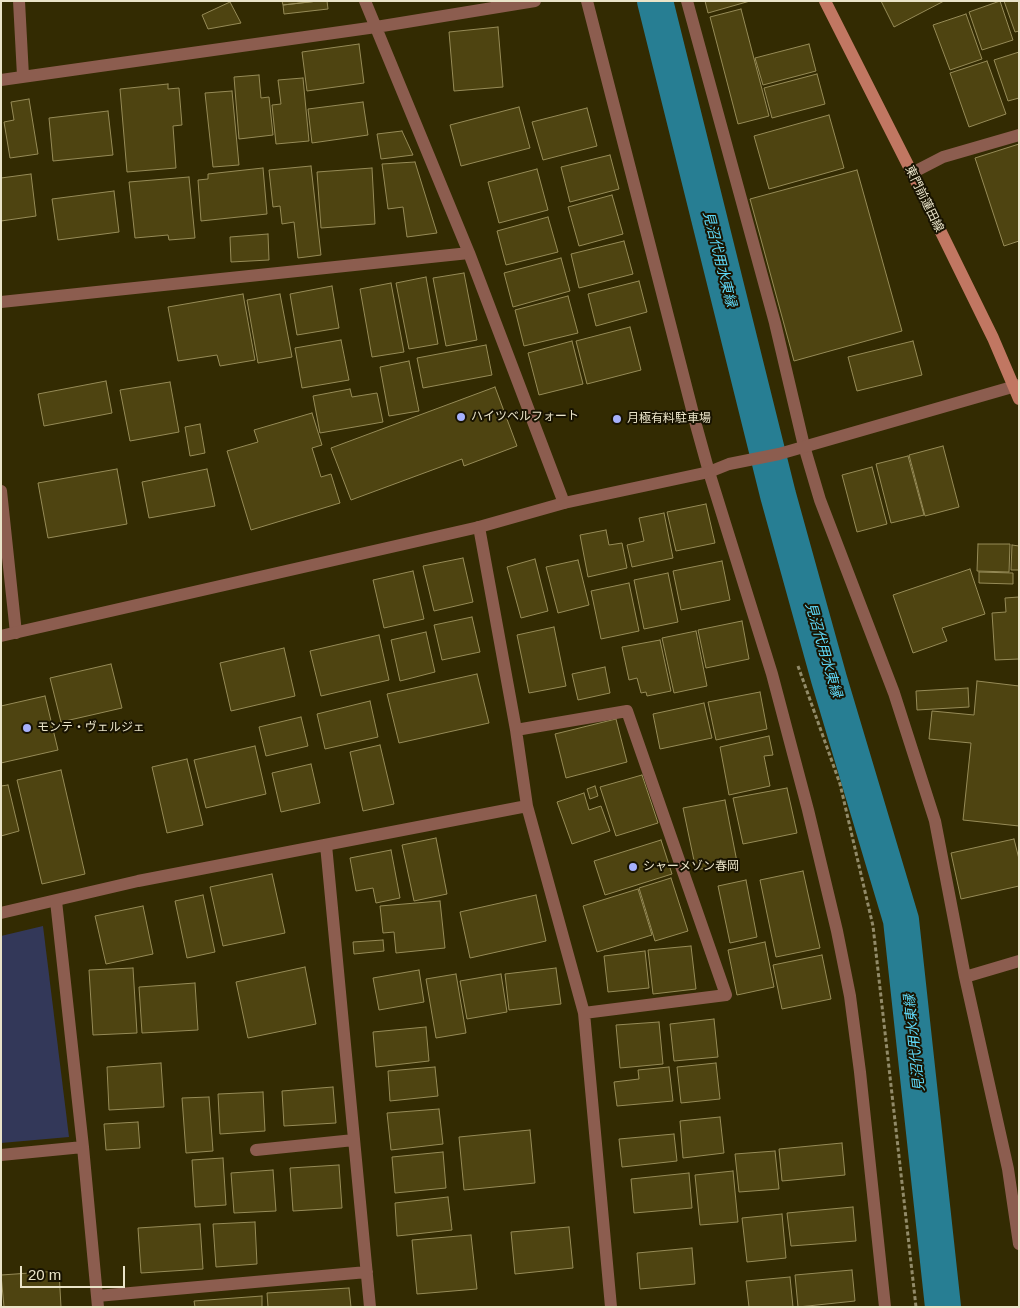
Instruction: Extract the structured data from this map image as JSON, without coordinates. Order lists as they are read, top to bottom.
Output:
{
  "streets": {
    "main road": ["東門前蓮田線"]
  },
  "water": ["見沼代用水東縁"],
  "places": [
    "ハイツベルフォート",
    "月極有料駐車場",
    "モンテ・ヴェルジェ",
    "シャーメゾン春岡"
  ],
  "scale_bar": "20 m"
}
